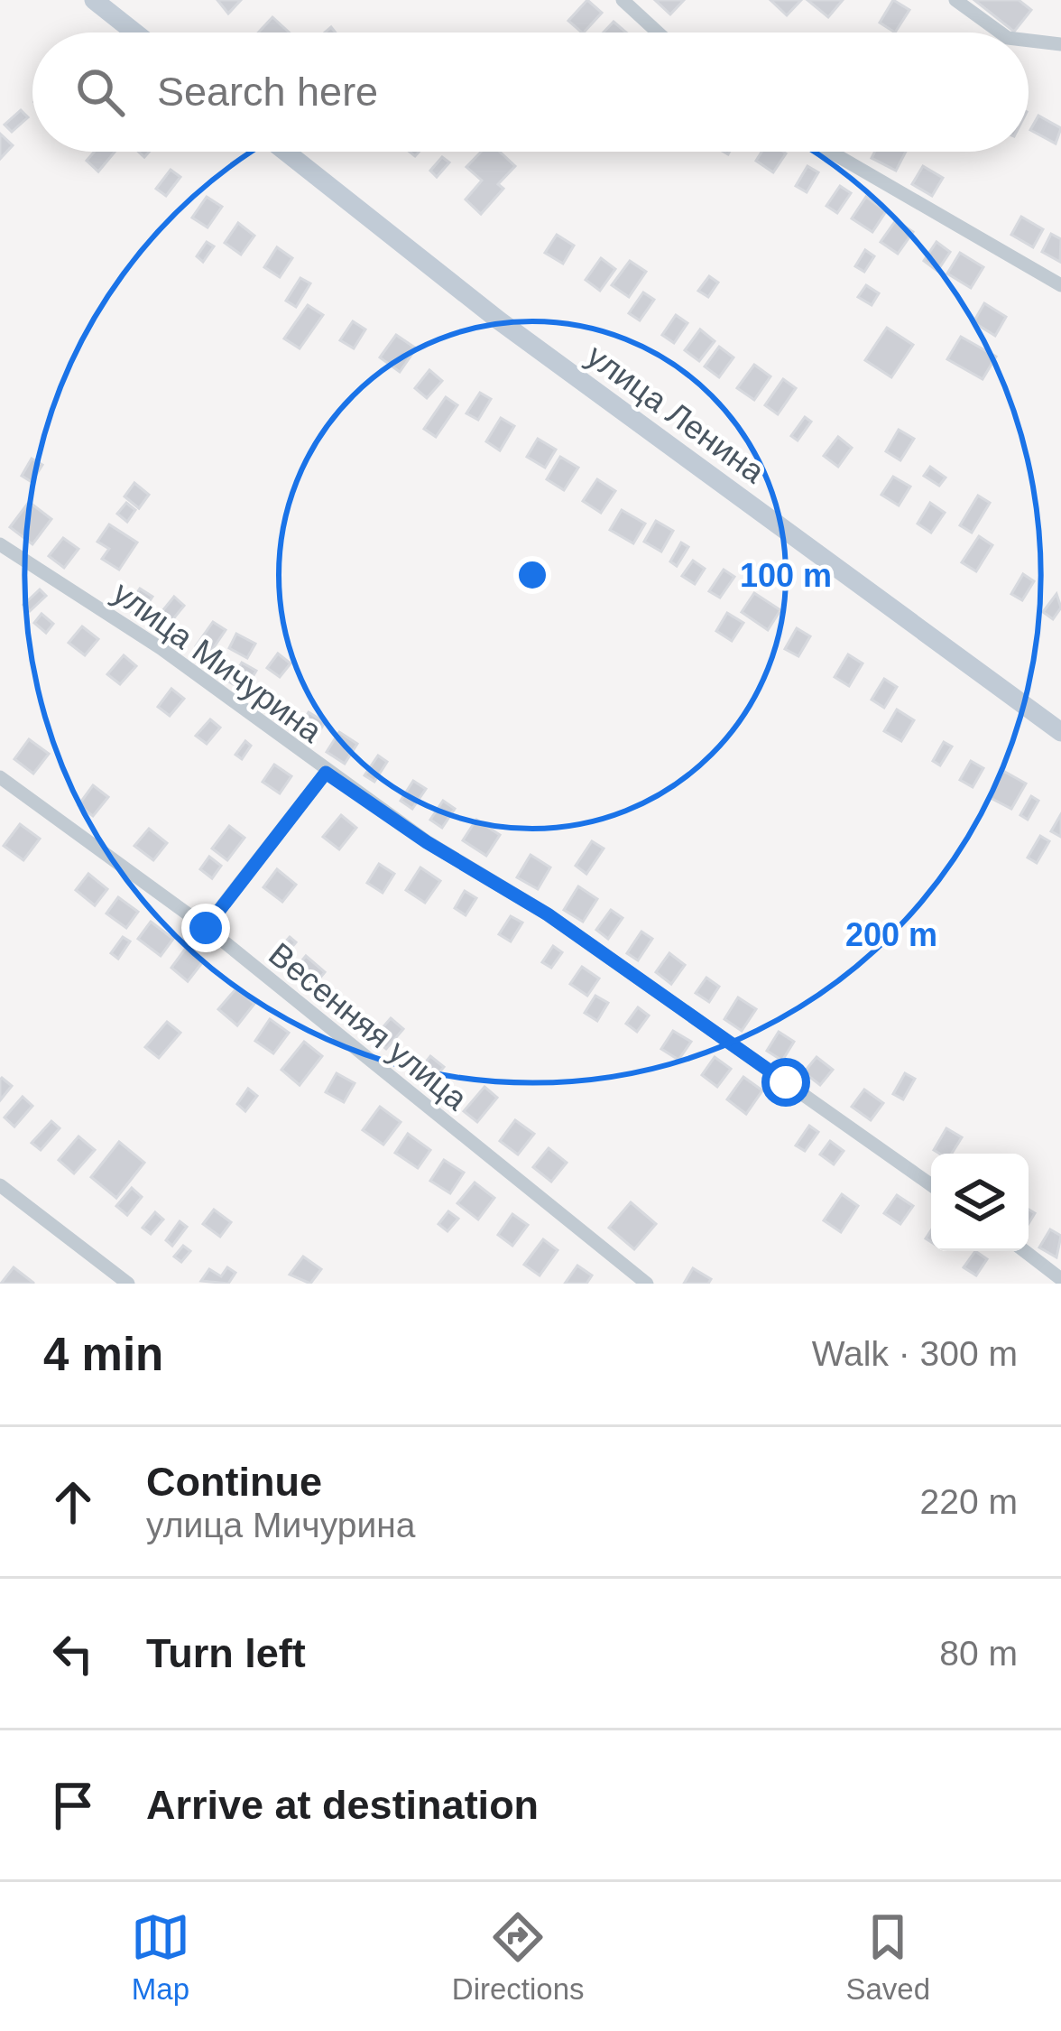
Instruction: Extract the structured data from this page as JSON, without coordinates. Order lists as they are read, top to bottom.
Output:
{
  "streets": {
    "main road": ["улица Ленина"],
    "street": ["улица Мичурина", "Весенняя улица"]
  },
  "page": {
    "search": "Search here",
    "heading": ["4 min", "Walk · 300 m"],
    "list": [
      ["Continue", "улица Мичурина", "220 m"],
      ["Turn left", "80 m"],
      "Arrive at destination"
    ],
    "nav": ["Map", "Directions", "Saved"]
  },
  "rings": ["100 m", "200 m"]
}
